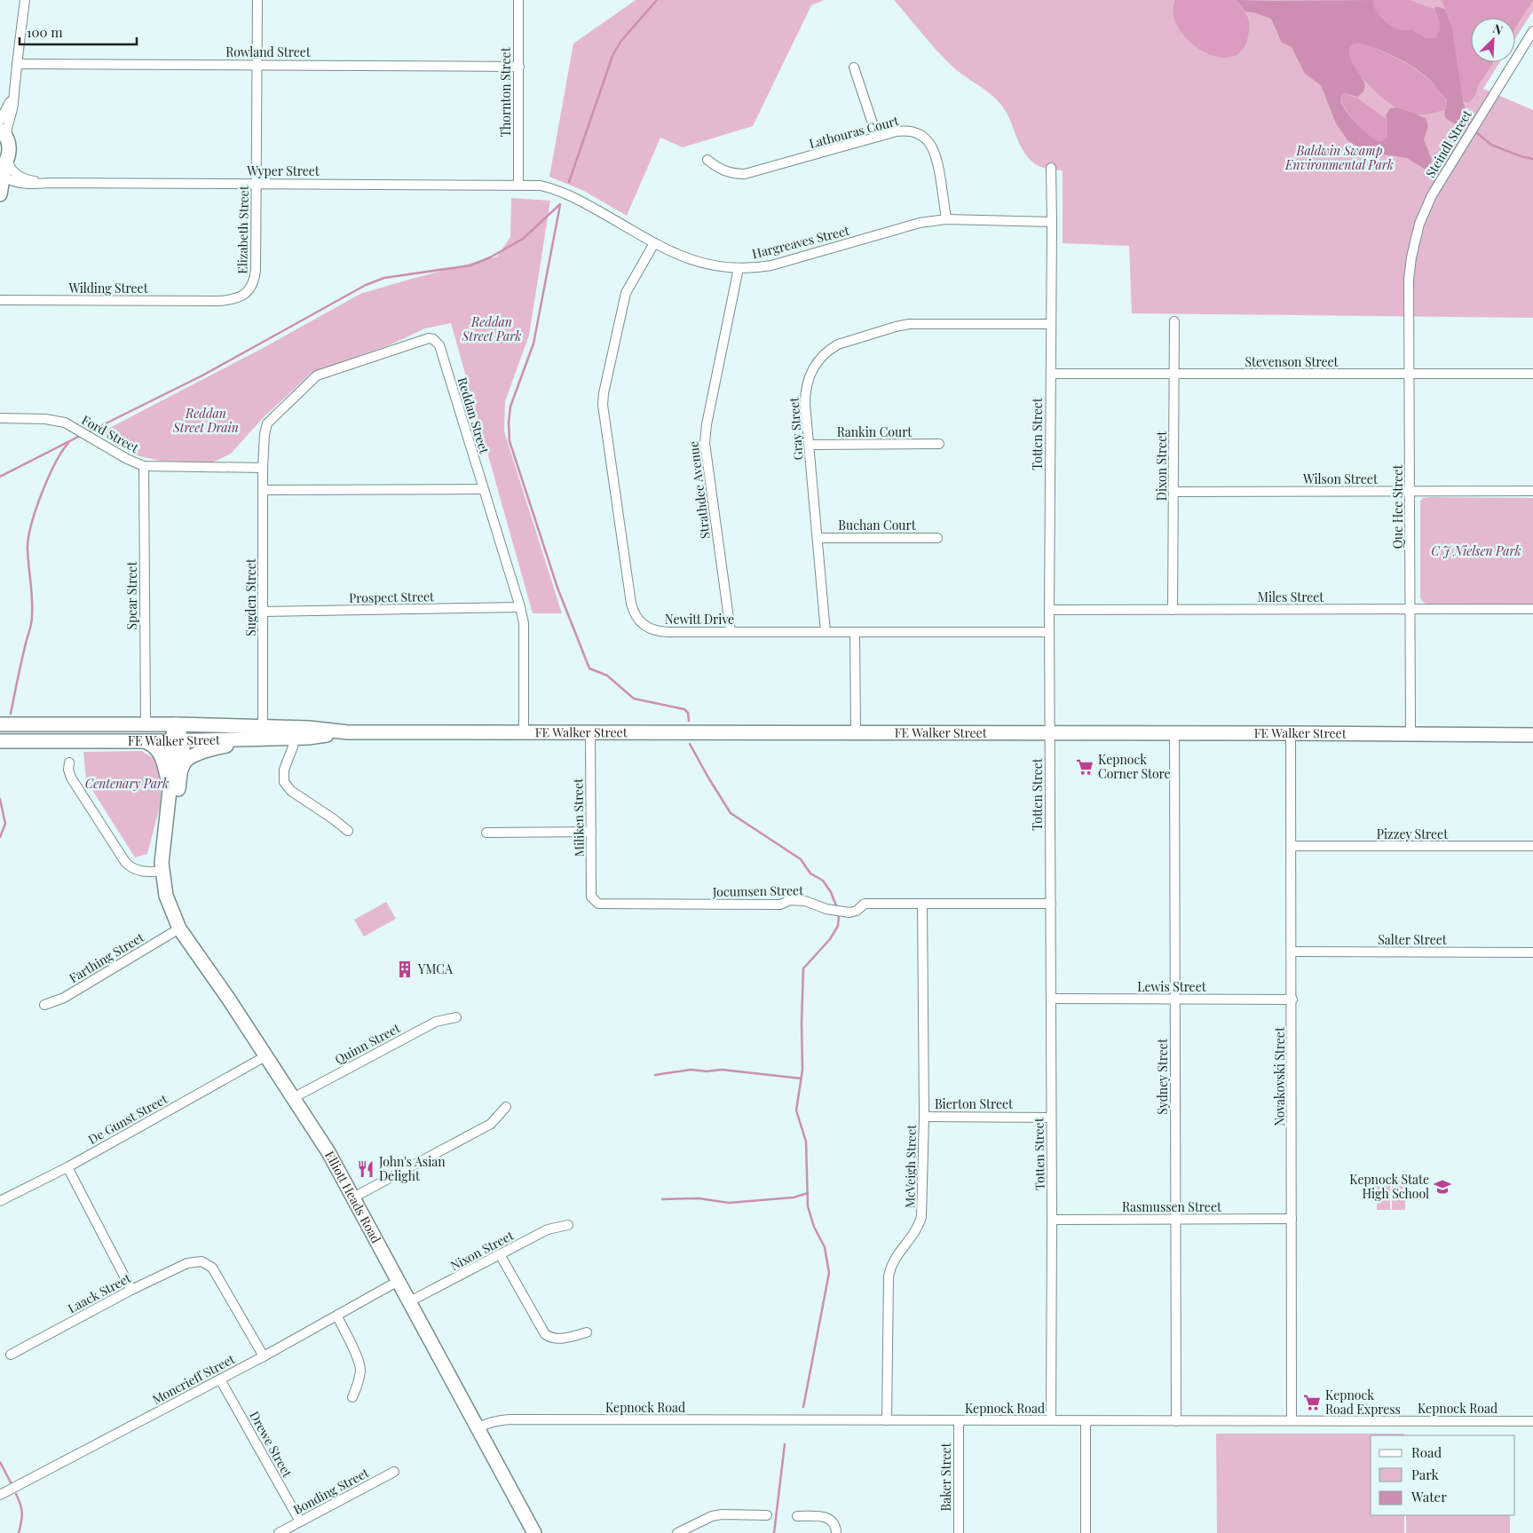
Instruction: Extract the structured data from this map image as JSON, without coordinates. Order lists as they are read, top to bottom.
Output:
{
  "streets": {
    "main road": ["FE Walker Street", "Elliott Heads Road"],
    "street": [
      "Rowland Street",
      "Thornton Street",
      "Lathouras Court",
      "Steindl Street",
      "Wyper Street",
      "Elizabeth Street",
      "Hargreaves Street",
      "Wilding Street",
      "Stevenson Street",
      "Reddan Street",
      "Gray Street",
      "Rankin Court",
      "Ford Street",
      "Totten Street",
      "Dixon Street",
      "Wilson Street",
      "Strathdee Avenue",
      "Que Hee Street",
      "Buchan Court",
      "Spear Street",
      "Sugden Street",
      "Prospect Street",
      "Miles Street",
      "Newitt Drive",
      "Miliken Street",
      "Pizzey Street",
      "Jocumsen Street",
      "Salter Street",
      "Farthing Street",
      "Lewis Street",
      "Quinn Street",
      "Sydney Street",
      "Novakovski Street",
      "Bierton Street",
      "De Gunst Street",
      "McVeigh Street",
      "Rasmussen Street",
      "Nixon Street",
      "Laack Street",
      "Moncrieff Street",
      "Kepnock Road",
      "Drewe Street",
      "Baker Street",
      "Bonding Street"
    ]
  },
  "crossings": [
    ["Rowland Street", "Thornton Street"],
    ["Rowland Street", "Elizabeth Street"],
    ["Thornton Street", "Wyper Street"],
    ["Thornton Street", "Hargreaves Street"],
    ["Lathouras Court", "Hargreaves Street"],
    ["Steindl Street", "Que Hee Street"],
    ["Wyper Street", "Elizabeth Street"],
    ["Wyper Street", "Hargreaves Street"],
    ["Elizabeth Street", "Wilding Street"],
    ["Hargreaves Street", "Totten Street"],
    ["Hargreaves Street", "Strathdee Avenue"],
    ["Hargreaves Street", "Newitt Drive"],
    ["Stevenson Street", "Totten Street"],
    ["Stevenson Street", "Dixon Street"],
    ["Stevenson Street", "Que Hee Street"],
    ["Reddan Street", "Ford Street"],
    ["Reddan Street", "Sugden Street"],
    ["Reddan Street", "Prospect Street"],
    ["Reddan Street", "FE Walker Street"],
    ["Gray Street", "Rankin Court"],
    ["Gray Street", "Totten Street"],
    ["Gray Street", "Buchan Court"],
    ["Gray Street", "Newitt Drive"],
    ["Ford Street", "Spear Street"],
    ["Ford Street", "Sugden Street"],
    ["Totten Street", "Miles Street"],
    ["Totten Street", "Newitt Drive"],
    ["Totten Street", "FE Walker Street"],
    ["Totten Street", "Jocumsen Street"],
    ["Totten Street", "Lewis Street"],
    ["Totten Street", "Bierton Street"],
    ["Totten Street", "Rasmussen Street"],
    ["Totten Street", "Kepnock Road"],
    ["Dixon Street", "Wilson Street"],
    ["Dixon Street", "Miles Street"],
    ["Wilson Street", "Que Hee Street"],
    ["Strathdee Avenue", "Newitt Drive"],
    ["Que Hee Street", "Miles Street"],
    ["Que Hee Street", "FE Walker Street"],
    ["Spear Street", "FE Walker Street"],
    ["Sugden Street", "Prospect Street"],
    ["Sugden Street", "FE Walker Street"],
    ["FE Walker Street", "Miliken Street"],
    ["FE Walker Street", "Sydney Street"],
    ["FE Walker Street", "Novakovski Street"],
    ["FE Walker Street", "Elliott Heads Road"],
    ["Miliken Street", "Jocumsen Street"],
    ["Pizzey Street", "Novakovski Street"],
    ["Jocumsen Street", "McVeigh Street"],
    ["Salter Street", "Novakovski Street"],
    ["Farthing Street", "Elliott Heads Road"],
    ["Lewis Street", "Sydney Street"],
    ["Lewis Street", "Novakovski Street"],
    ["Quinn Street", "Elliott Heads Road"],
    ["Sydney Street", "Rasmussen Street"],
    ["Sydney Street", "Kepnock Road"],
    ["Novakovski Street", "Rasmussen Street"],
    ["Novakovski Street", "Kepnock Road"],
    ["Bierton Street", "McVeigh Street"],
    ["De Gunst Street", "Elliott Heads Road"],
    ["McVeigh Street", "Kepnock Road"],
    ["Elliott Heads Road", "Nixon Street"],
    ["Elliott Heads Road", "Moncrieff Street"],
    ["Elliott Heads Road", "Kepnock Road"],
    ["Laack Street", "Moncrieff Street"],
    ["Moncrieff Street", "Drewe Street"],
    ["Kepnock Road", "Baker Street"],
    ["Drewe Street", "Bonding Street"]
  ],
  "parks": [
    "Baldwin Swamp Environmental Park",
    "Reddan Street Park",
    "Reddan Street Drain",
    "C J Nielsen Park",
    "Centenary Park"
  ],
  "places": {
    "supermarket": ["Kepnock Corner Store", "Kepnock Road Express"],
    "building": ["YMCA"],
    "restaurant": ["John's Asian Delight"],
    "school or university": ["Kepnock State High School"]
  },
  "legend": ["Road", "Park", "Water"],
  "scale_bar": "100 m",
  "north": "top right"
}
